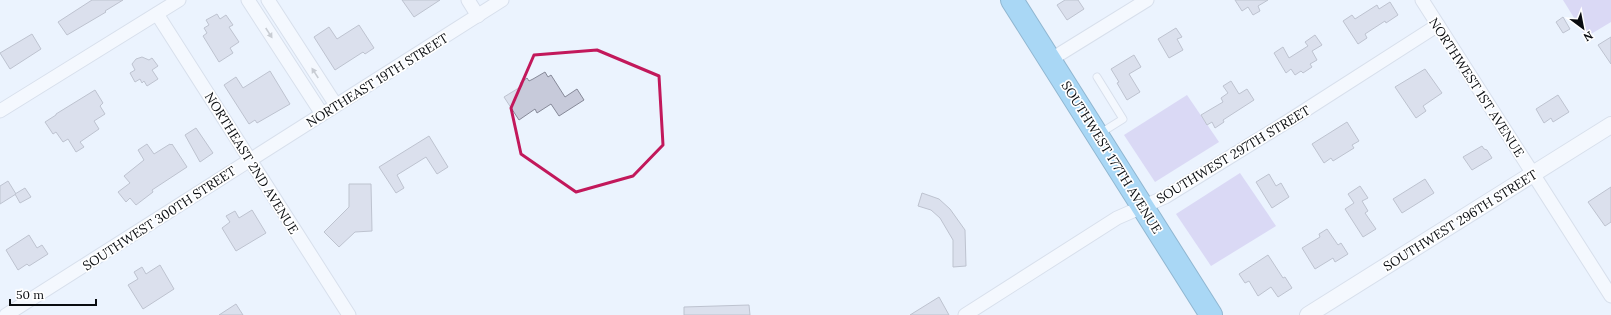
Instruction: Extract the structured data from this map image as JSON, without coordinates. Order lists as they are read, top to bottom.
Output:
{
  "streets": {
    "highway": ["SOUTHWEST 177TH AVENUE"],
    "street": [
      "NORTHEAST 19TH STREET",
      "NORTHWEST 1ST AVENUE",
      "SOUTHWEST 297TH STREET",
      "NORTHEAST 2ND AVENUE",
      "SOUTHWEST 300TH STREET",
      "SOUTHWEST 296TH STREET"
    ]
  },
  "crossings": [
    ["NORTHEAST 19TH STREET", "NORTHEAST 2ND AVENUE"],
    ["NORTHEAST 19TH STREET", "SOUTHWEST 300TH STREET"],
    ["NORTHWEST 1ST AVENUE", "SOUTHWEST 297TH STREET"],
    ["NORTHWEST 1ST AVENUE", "SOUTHWEST 296TH STREET"],
    ["SOUTHWEST 297TH STREET", "SOUTHWEST 177TH AVENUE"],
    ["NORTHEAST 2ND AVENUE", "SOUTHWEST 300TH STREET"]
  ],
  "scale_bar": "50 m",
  "north": "bottom right"
}
